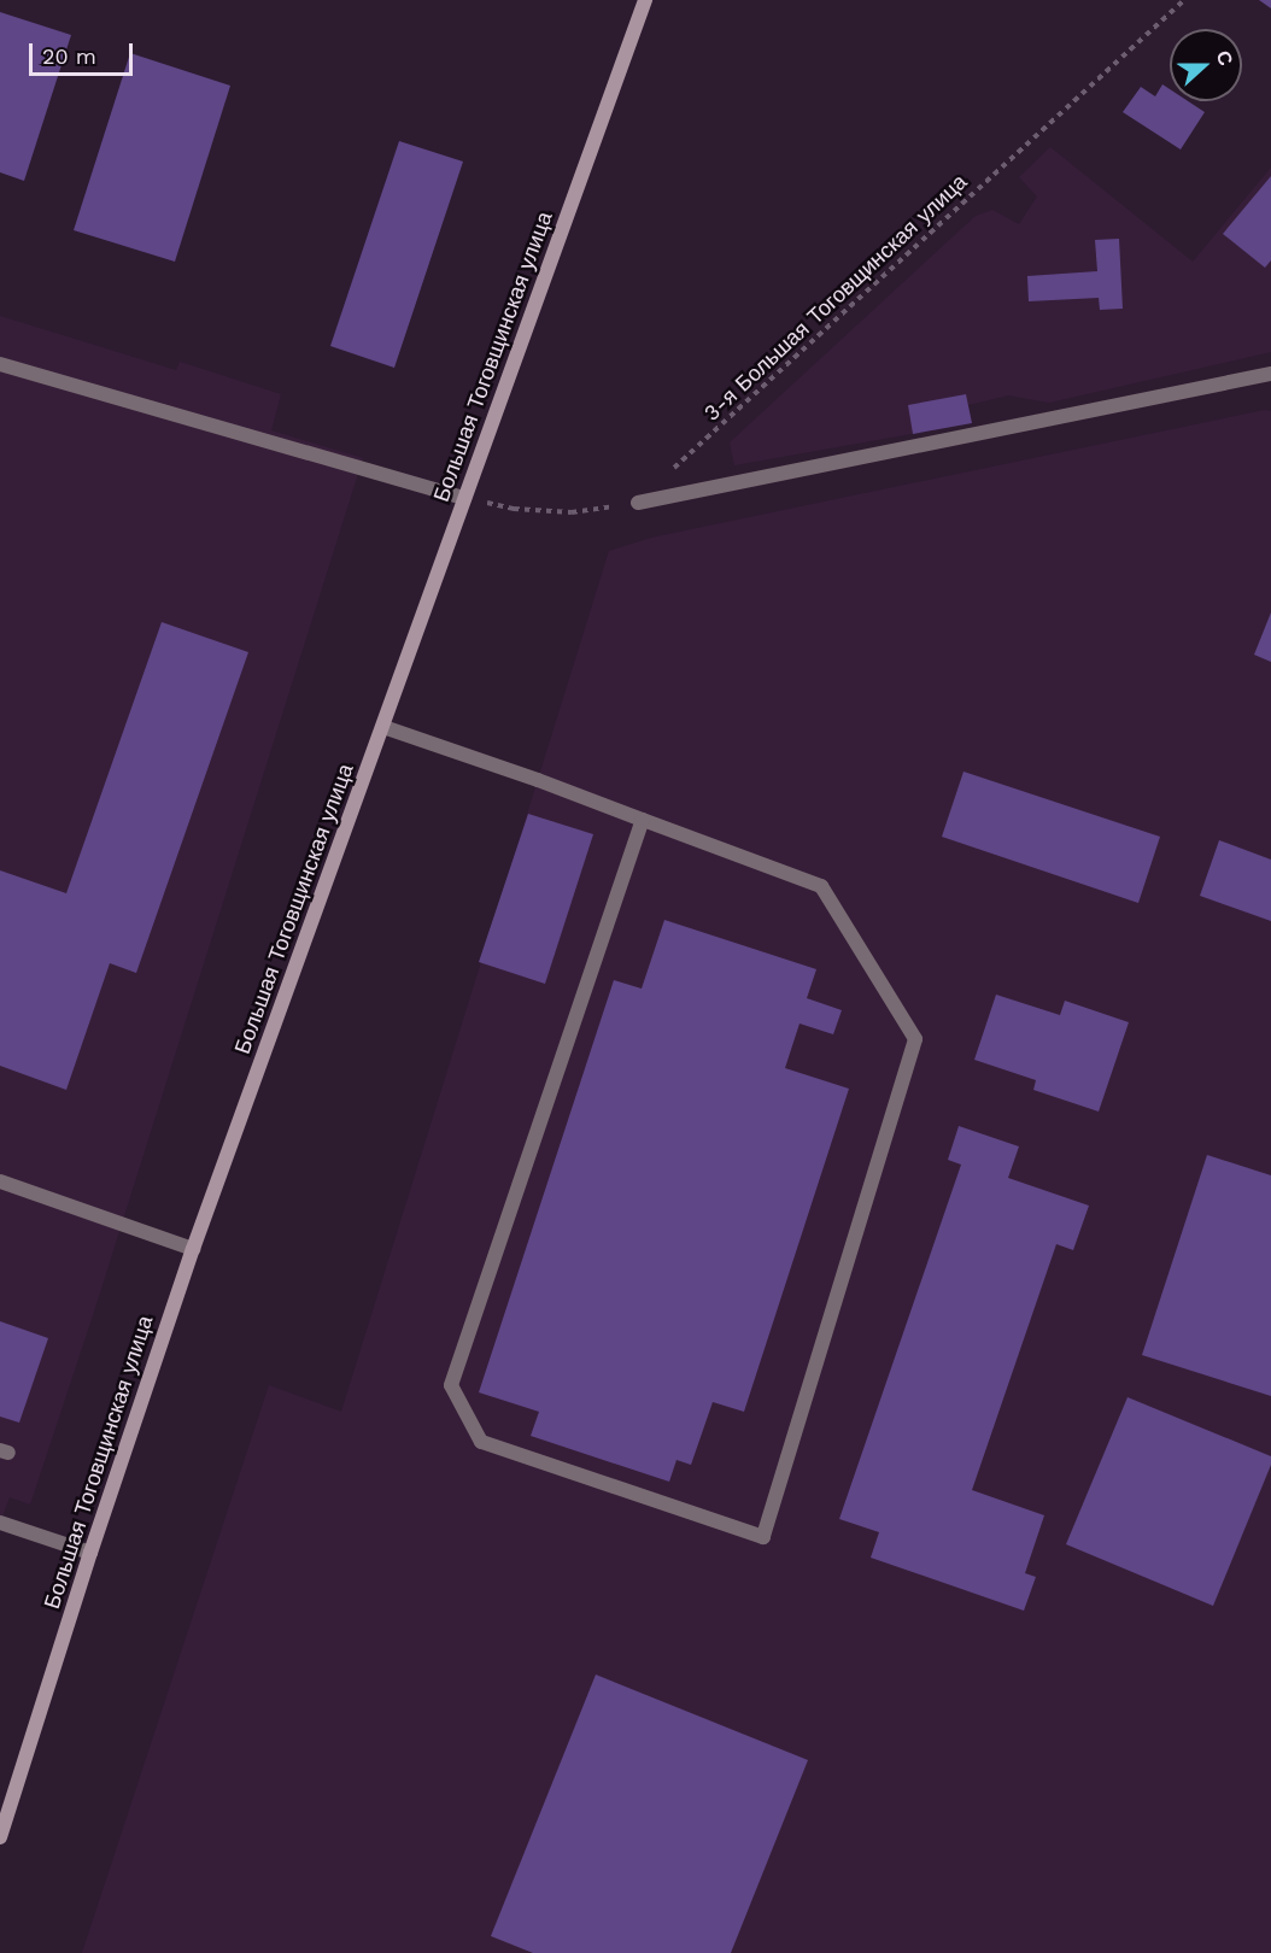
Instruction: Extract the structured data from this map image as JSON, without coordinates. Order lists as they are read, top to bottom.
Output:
{
  "streets": {
    "street": ["Большая Тоговщинская улица"],
    "path": ["3-я Большая Тоговщинская улица"]
  },
  "scale_bar": "20 m",
  "north": "right"
}
